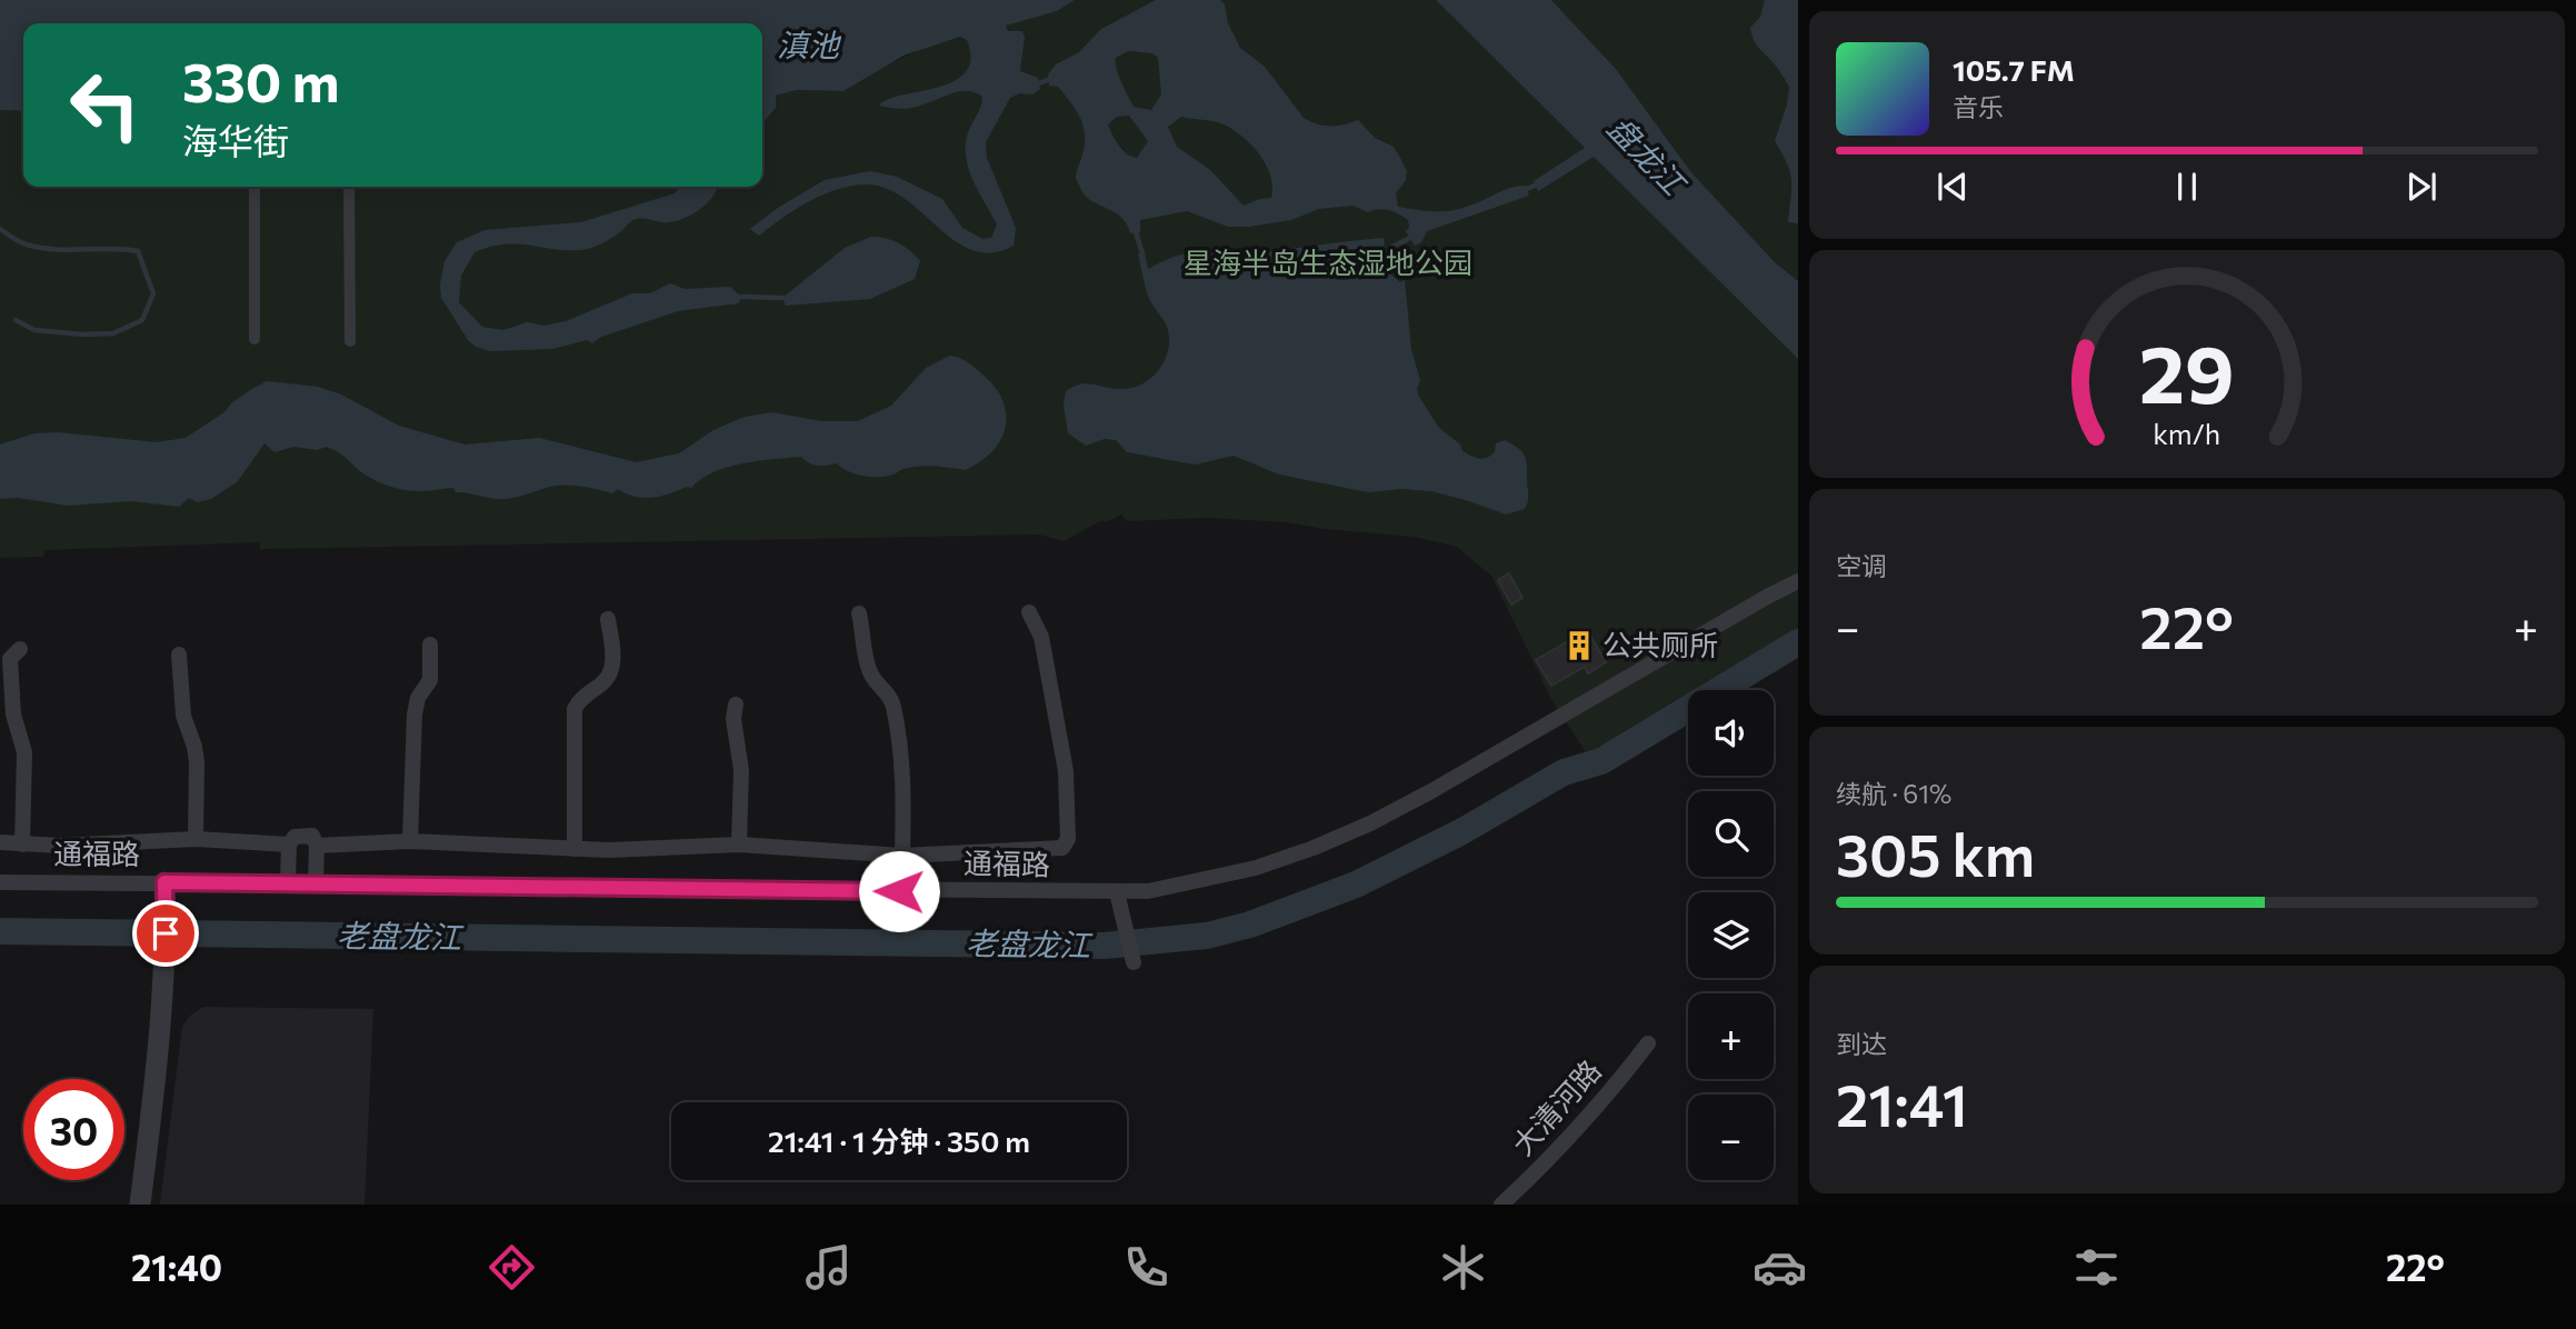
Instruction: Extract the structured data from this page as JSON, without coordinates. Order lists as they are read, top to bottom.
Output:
{
  "streets": {
    "street": ["通福路", "大清河路"]
  },
  "water": ["滇池", "盘龙江", "老盘龙江"],
  "parks": ["星海半岛生态湿地公园"],
  "places": {
    "building": ["公共厕所"]
  },
  "page": {
    "turn": ["330 m", "海华街"],
    "song": ["105.7 FM", "音乐"],
    "tile": [
      "空调",
      ["续航 · 61%", "305 km"],
      ["到达", "21:41"]
    ],
    "heat": ["−", "22°", "+"],
    "map_buttons": ["+", "−"],
    "limit": "30",
    "trip": "21:41 · 1 分钟 · 350 m",
    "tabs": ["21:40", "22°"],
    "gauge": ["29", "km/h"]
  }
}
